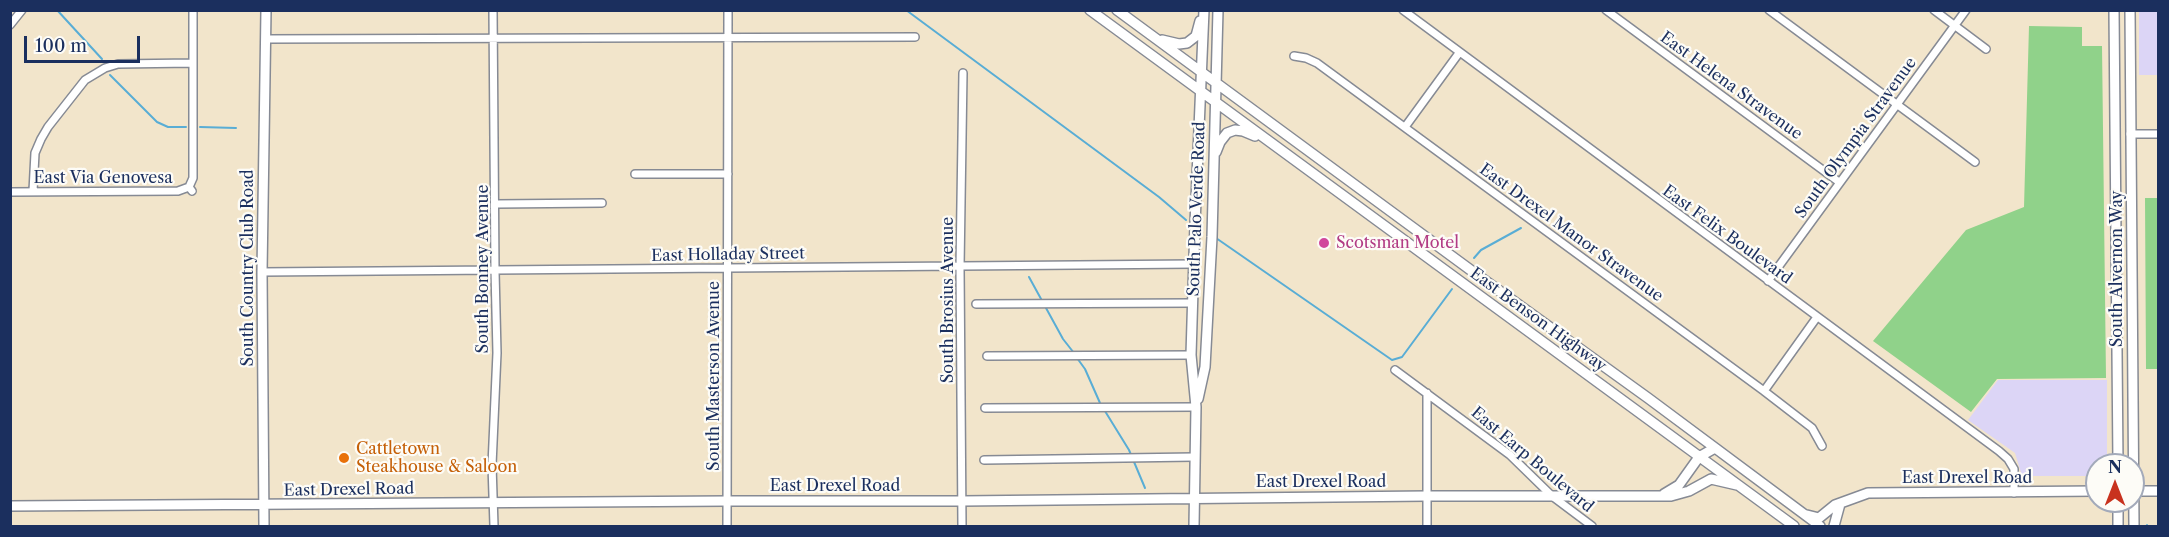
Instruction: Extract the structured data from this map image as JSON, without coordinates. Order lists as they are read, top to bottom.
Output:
{
  "streets": {
    "main road": [
      "South Palo Verde Road",
      "South Country Club Road",
      "South Alvernon Way",
      "East Benson Highway",
      "East Drexel Road"
    ],
    "street": [
      "East Helena Stravenue",
      "South Olympia Stravenue",
      "East Via Genovesa",
      "East Drexel Manor Stravenue",
      "East Felix Boulevard",
      "East Holladay Street",
      "South Bonney Avenue",
      "South Brosius Avenue",
      "South Masterson Avenue",
      "East Earp Boulevard"
    ]
  },
  "crossings": [
    ["East Helena Stravenue", "South Olympia Stravenue"],
    ["South Olympia Stravenue", "East Felix Boulevard"],
    ["South Palo Verde Road", "East Holladay Street"],
    ["South Palo Verde Road", "East Benson Highway"],
    ["South Palo Verde Road", "East Drexel Road"],
    ["East Felix Boulevard", "East Drexel Road"],
    ["East Holladay Street", "South Country Club Road"],
    ["East Holladay Street", "South Bonney Avenue"],
    ["East Holladay Street", "South Brosius Avenue"],
    ["East Holladay Street", "South Masterson Avenue"],
    ["South Country Club Road", "East Drexel Road"],
    ["South Bonney Avenue", "East Drexel Road"],
    ["South Brosius Avenue", "East Drexel Road"],
    ["East Benson Highway", "East Drexel Road"],
    ["South Masterson Avenue", "East Drexel Road"],
    ["East Earp Boulevard", "East Drexel Road"]
  ],
  "places": ["Scotsman Motel", "Cattletown Steakhouse & Saloon"],
  "scale_bar": "100 m",
  "north": "top"
}
